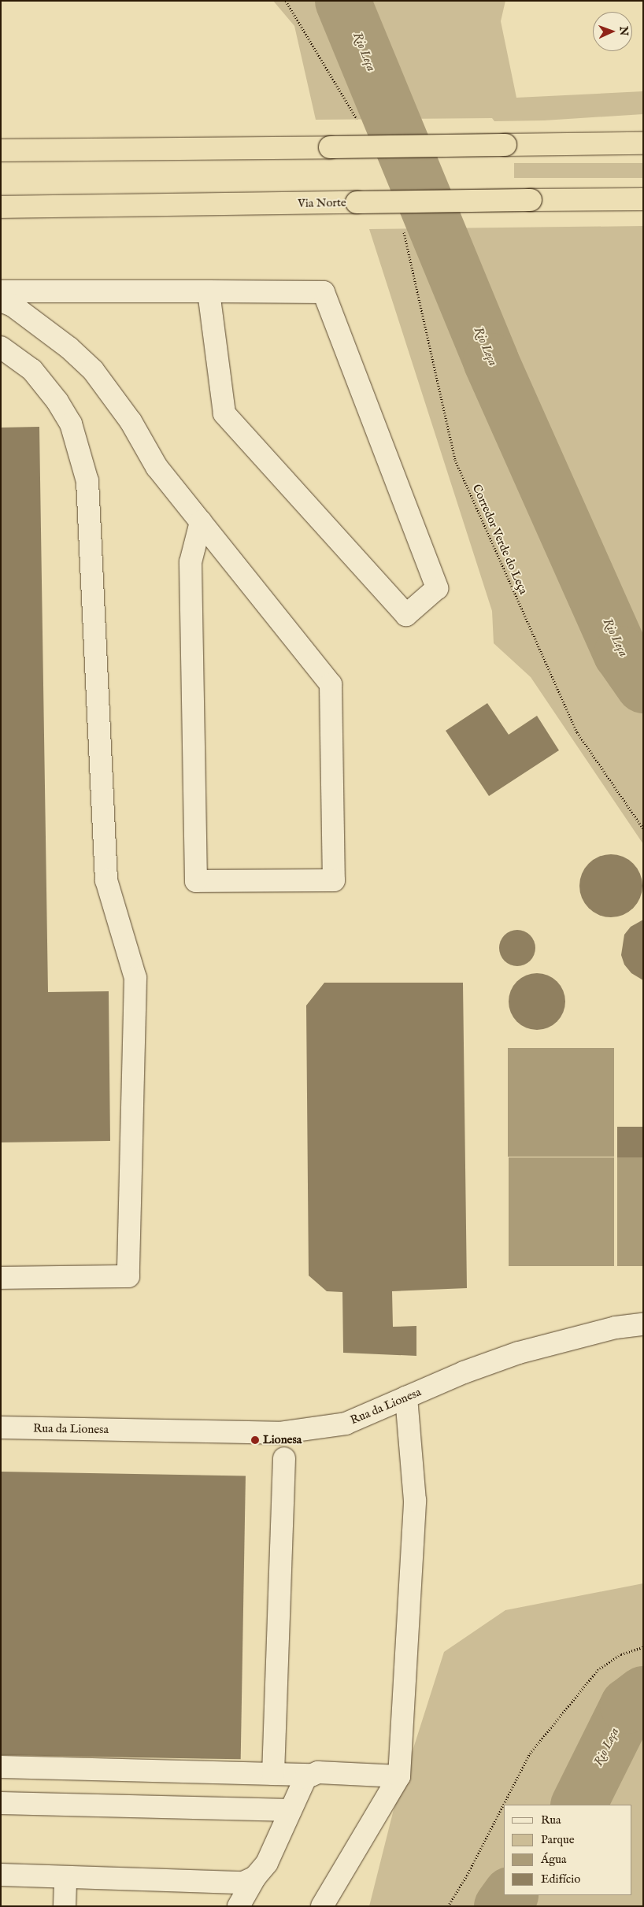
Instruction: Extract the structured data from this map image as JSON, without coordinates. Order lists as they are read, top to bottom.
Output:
{
  "streets": {
    "highway": ["Via Norte"],
    "street": ["Rua da Lionesa"],
    "path": ["Corredor Verde do Leça"]
  },
  "water": ["Rio Leça"],
  "places": ["Lionesa"],
  "legend": [
    "Rua",
    "Parque",
    "Água",
    "Edifício"
  ],
  "north": "right"
}
